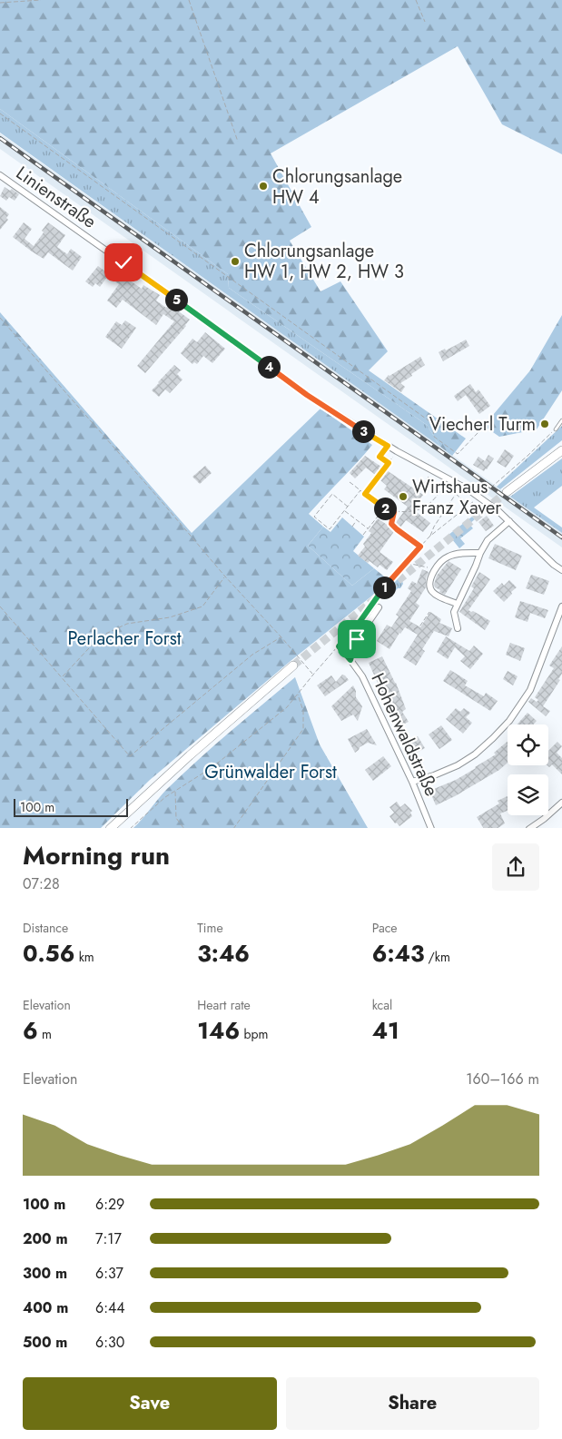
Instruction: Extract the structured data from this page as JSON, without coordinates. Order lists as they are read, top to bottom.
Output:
{
  "streets": {
    "street": ["Linienstraße", "Hohenwaldstraße"]
  },
  "parks": ["Perlacher Forst", "Grünwalder Forst"],
  "places": [
    "Chlorungsanlage HW 4",
    "Chlorungsanlage HW 1, HW 2, HW 3",
    "Viecherl Turm",
    "Wirtshaus Franz Xaver"
  ],
  "scale_bar": "100 m",
  "page": {
    "pins": [
      "5",
      "4",
      "3",
      "2",
      "1"
    ],
    "scale": "100 m",
    "heading": ["Morning run", "07:28"],
    "stats": [
      ["Distance", "0.56 km"],
      ["Time", "3:46"],
      ["Pace", "6:43 /km"],
      ["Elevation", "6 m"],
      ["Heart rate", "146 bpm"],
      ["kcal", "41"]
    ],
    "chart": ["Elevation", "160–166 m"],
    "list": [
      {
        "name": "100 m",
        "note": "6:29"
      },
      {
        "name": "200 m",
        "note": "7:17"
      },
      {
        "name": "300 m",
        "note": "6:37"
      },
      {
        "name": "400 m",
        "note": "6:44"
      },
      {
        "name": "500 m",
        "note": "6:30"
      }
    ],
    "buttons": ["Save", "Share"]
  }
}
